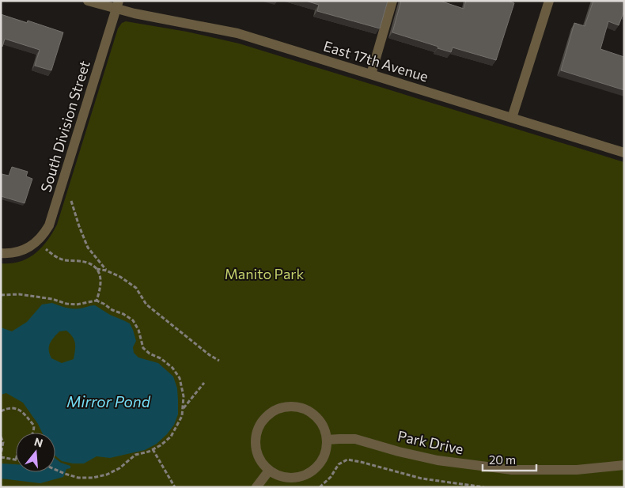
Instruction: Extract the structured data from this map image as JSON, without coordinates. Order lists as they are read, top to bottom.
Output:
{
  "streets": {
    "street": ["East 17th Avenue", "South Division Street", "Park Drive"]
  },
  "crossings": [
    ["East 17th Avenue", "South Division Street"]
  ],
  "water": ["Mirror Pond"],
  "parks": ["Manito Park"],
  "scale_bar": "20 m",
  "north": "top"
}
